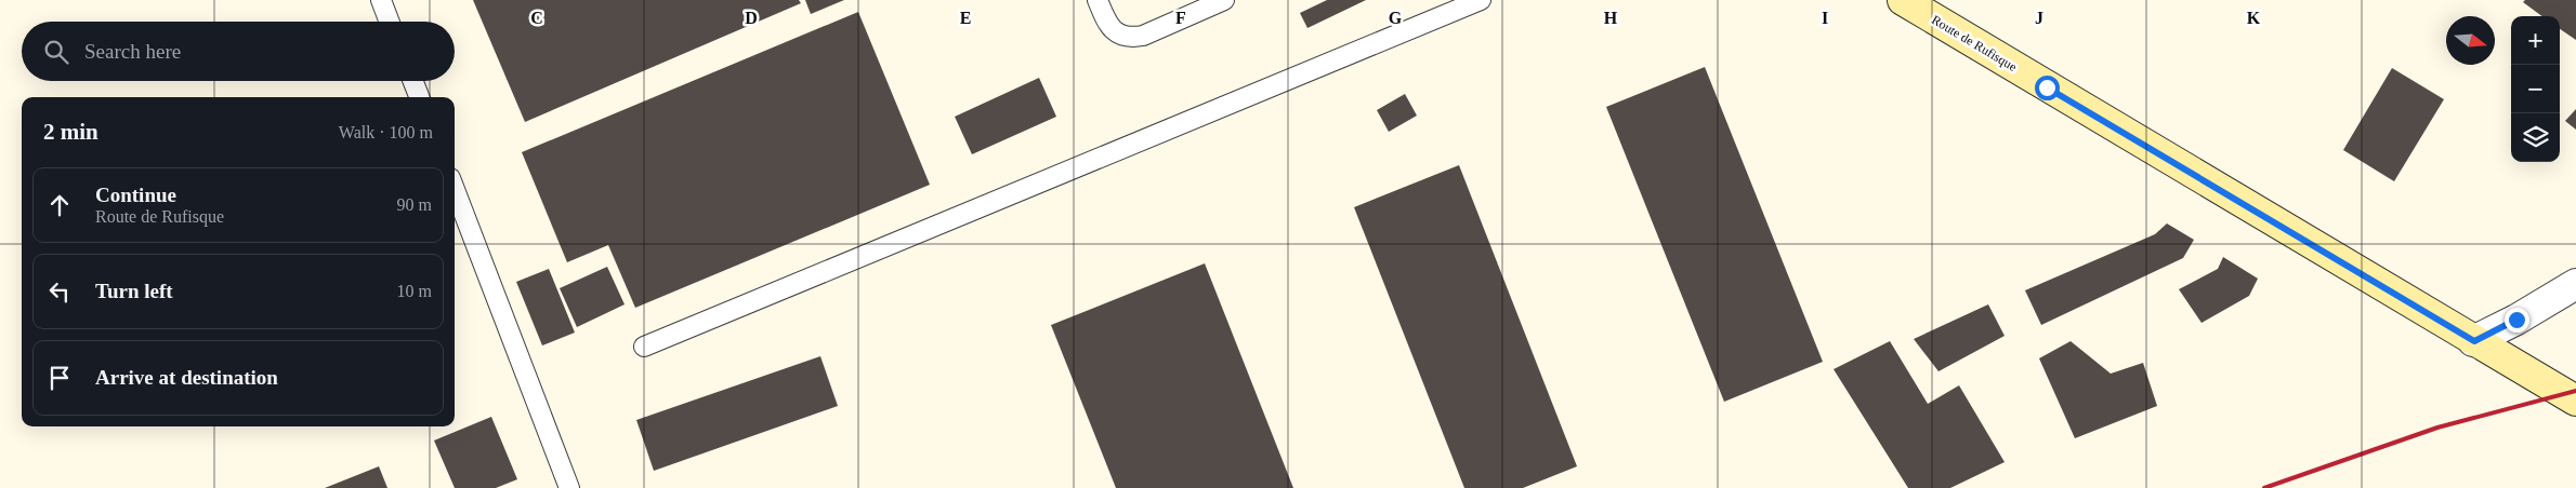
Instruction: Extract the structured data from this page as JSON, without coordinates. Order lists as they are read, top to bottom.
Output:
{
  "streets": {
    "main road": ["Route de Rufisque"]
  },
  "north": "right",
  "page": {
    "map_buttons": ["+", "−"],
    "search": "Search here",
    "heading": ["2 min", "Walk · 100 m"],
    "list": [
      ["Continue", "Route de Rufisque", "90 m"],
      ["Turn left", "10 m"],
      "Arrive at destination"
    ]
  },
  "grid": {
    "columns": [
      "C",
      "D",
      "E",
      "F",
      "G",
      "H",
      "I",
      "J",
      "K"
    ]
  }
}
